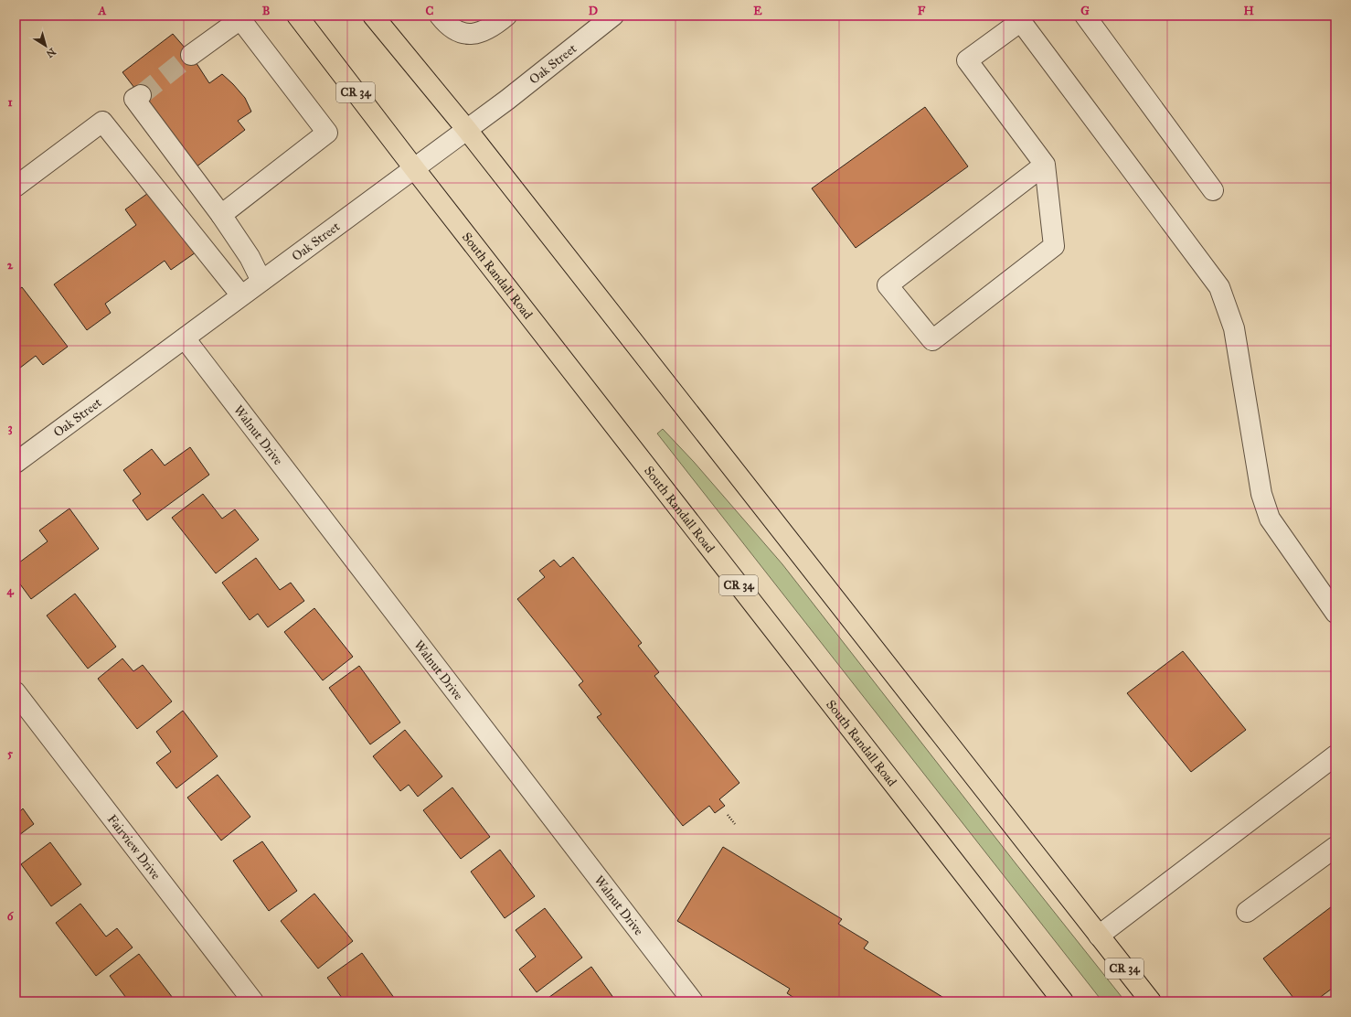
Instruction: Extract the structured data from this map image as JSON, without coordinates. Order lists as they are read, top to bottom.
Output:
{
  "streets": {
    "main road": ["CR 34", "South Randall Road"],
    "street": ["Oak Street", "Walnut Drive", "Fairview Drive"]
  },
  "crossings": [
    ["Oak Street", "CR 34"],
    ["Oak Street", "South Randall Road"],
    ["Oak Street", "Walnut Drive"]
  ],
  "north": "bottom right",
  "grid": {
    "columns": [
      "A",
      "B",
      "C",
      "D",
      "E",
      "F",
      "G",
      "H"
    ],
    "rows": [
      "1",
      "2",
      "3",
      "4",
      "5",
      "6"
    ]
  }
}
